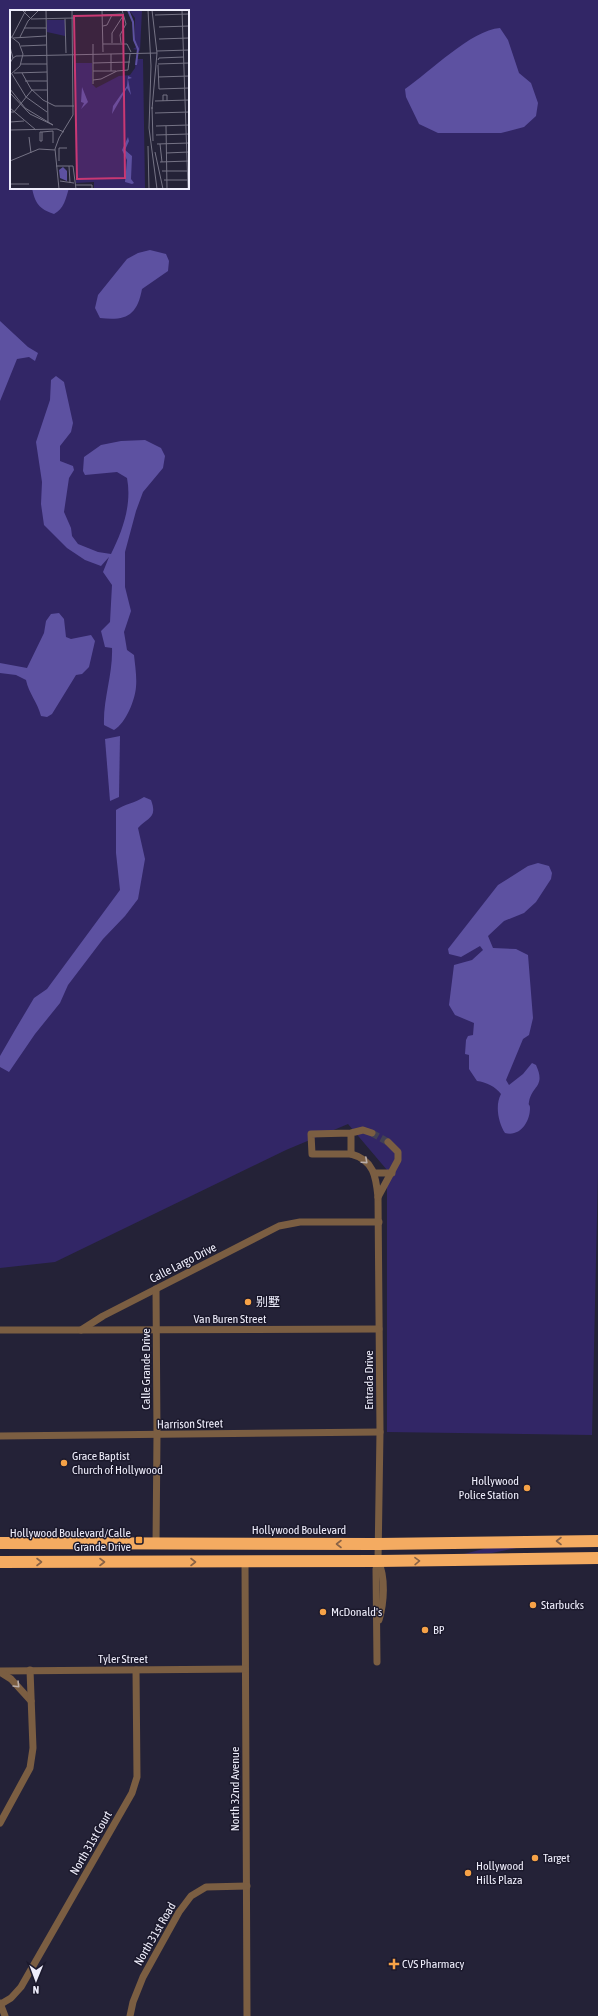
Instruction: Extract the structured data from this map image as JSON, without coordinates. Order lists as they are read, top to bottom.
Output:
{
  "streets": {
    "highway": ["Hollywood Boulevard"],
    "street": [
      "Calle Largo Drive",
      "Van Buren Street",
      "Calle Grande Drive",
      "Entrada Drive",
      "Harrison Street",
      "Tyler Street",
      "North 32nd Avenue",
      "North 31st Court",
      "North 31st Road"
    ]
  },
  "crossings": [
    ["Calle Largo Drive", "Van Buren Street"],
    ["Calle Largo Drive", "Calle Grande Drive"],
    ["Calle Largo Drive", "Entrada Drive"],
    ["Van Buren Street", "Calle Grande Drive"],
    ["Van Buren Street", "Entrada Drive"],
    ["Calle Grande Drive", "Harrison Street"],
    ["Calle Grande Drive", "Hollywood Boulevard"],
    ["Entrada Drive", "Harrison Street"],
    ["Entrada Drive", "Hollywood Boulevard"],
    ["Tyler Street", "North 32nd Avenue"],
    ["Tyler Street", "North 31st Court"],
    ["North 32nd Avenue", "North 31st Road"]
  ],
  "places": {
    "other": [
      "别墅",
      "Grace Baptist Church of Hollywood",
      "Hollywood Police Station",
      "Starbucks",
      "McDonald's",
      "BP",
      "Target",
      "Hollywood Hills Plaza"
    ],
    "transit": ["Hollywood Boulevard/Calle Grande Drive"],
    "health": ["CVS Pharmacy"]
  },
  "north": "bottom"
}
